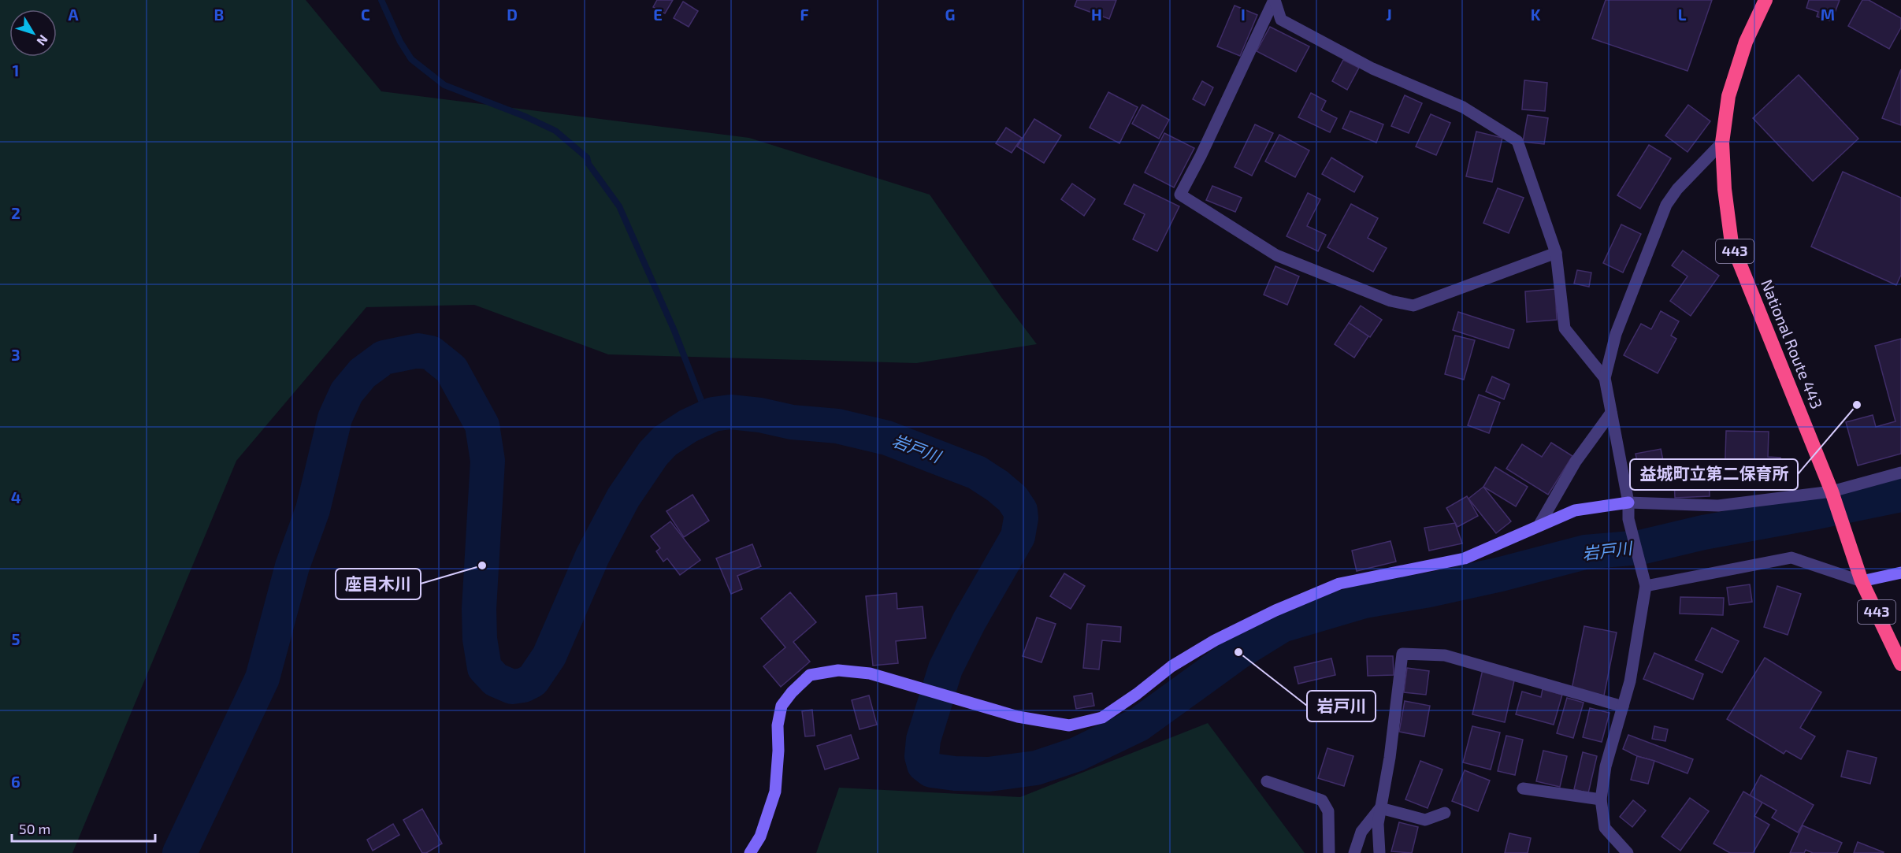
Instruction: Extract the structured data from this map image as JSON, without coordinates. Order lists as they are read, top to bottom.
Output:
{
  "streets": {
    "highway": ["443", "National Route 443"]
  },
  "water": ["岩戸川"],
  "places": ["益城町立第二保育所", "座目木川", "岩戸川"],
  "scale_bar": "50 m",
  "north": "bottom right",
  "grid": {
    "columns": [
      "A",
      "B",
      "C",
      "D",
      "E",
      "F",
      "G",
      "H",
      "I",
      "J",
      "K",
      "L",
      "M"
    ],
    "rows": [
      "1",
      "2",
      "3",
      "4",
      "5",
      "6"
    ]
  }
}
